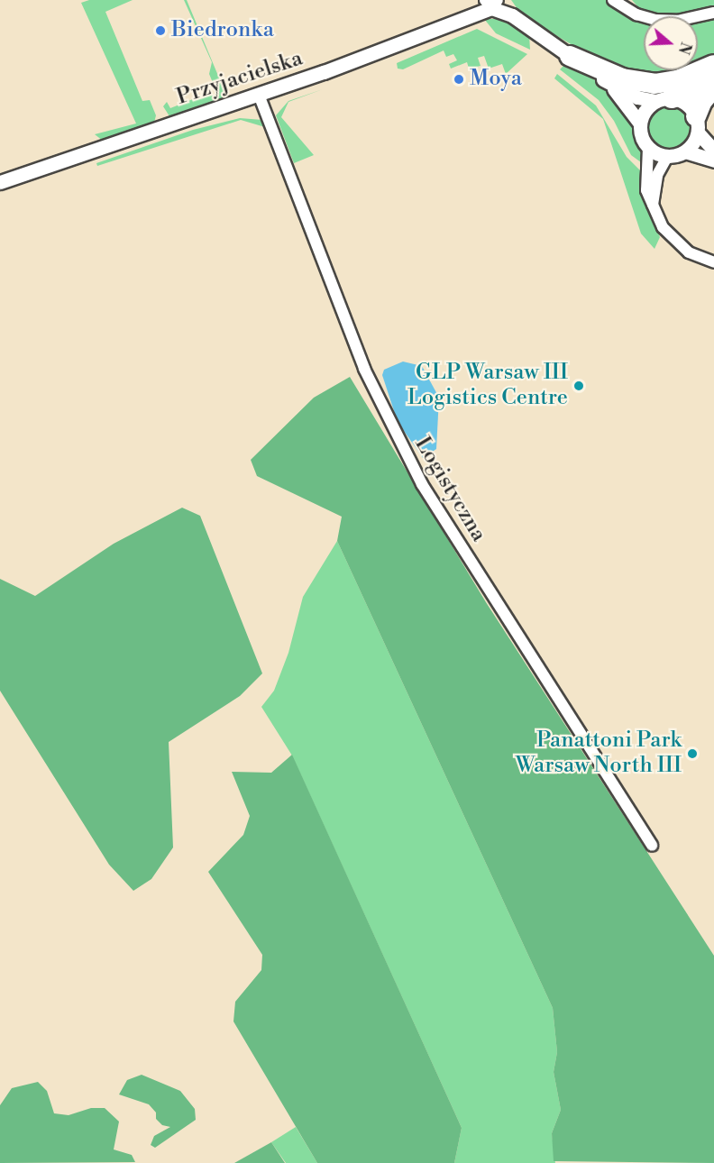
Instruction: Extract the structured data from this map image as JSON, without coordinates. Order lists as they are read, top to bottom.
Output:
{
  "streets": {
    "street": ["Przyjacielska", "Logistyczna"]
  },
  "crossings": [
    ["Przyjacielska", "Logistyczna"]
  ],
  "places": [
    "Biedronka",
    "Moya",
    "GLP Warsaw III Logistics Centre",
    "Panattoni Park Warsaw North III"
  ],
  "north": "right"
}
